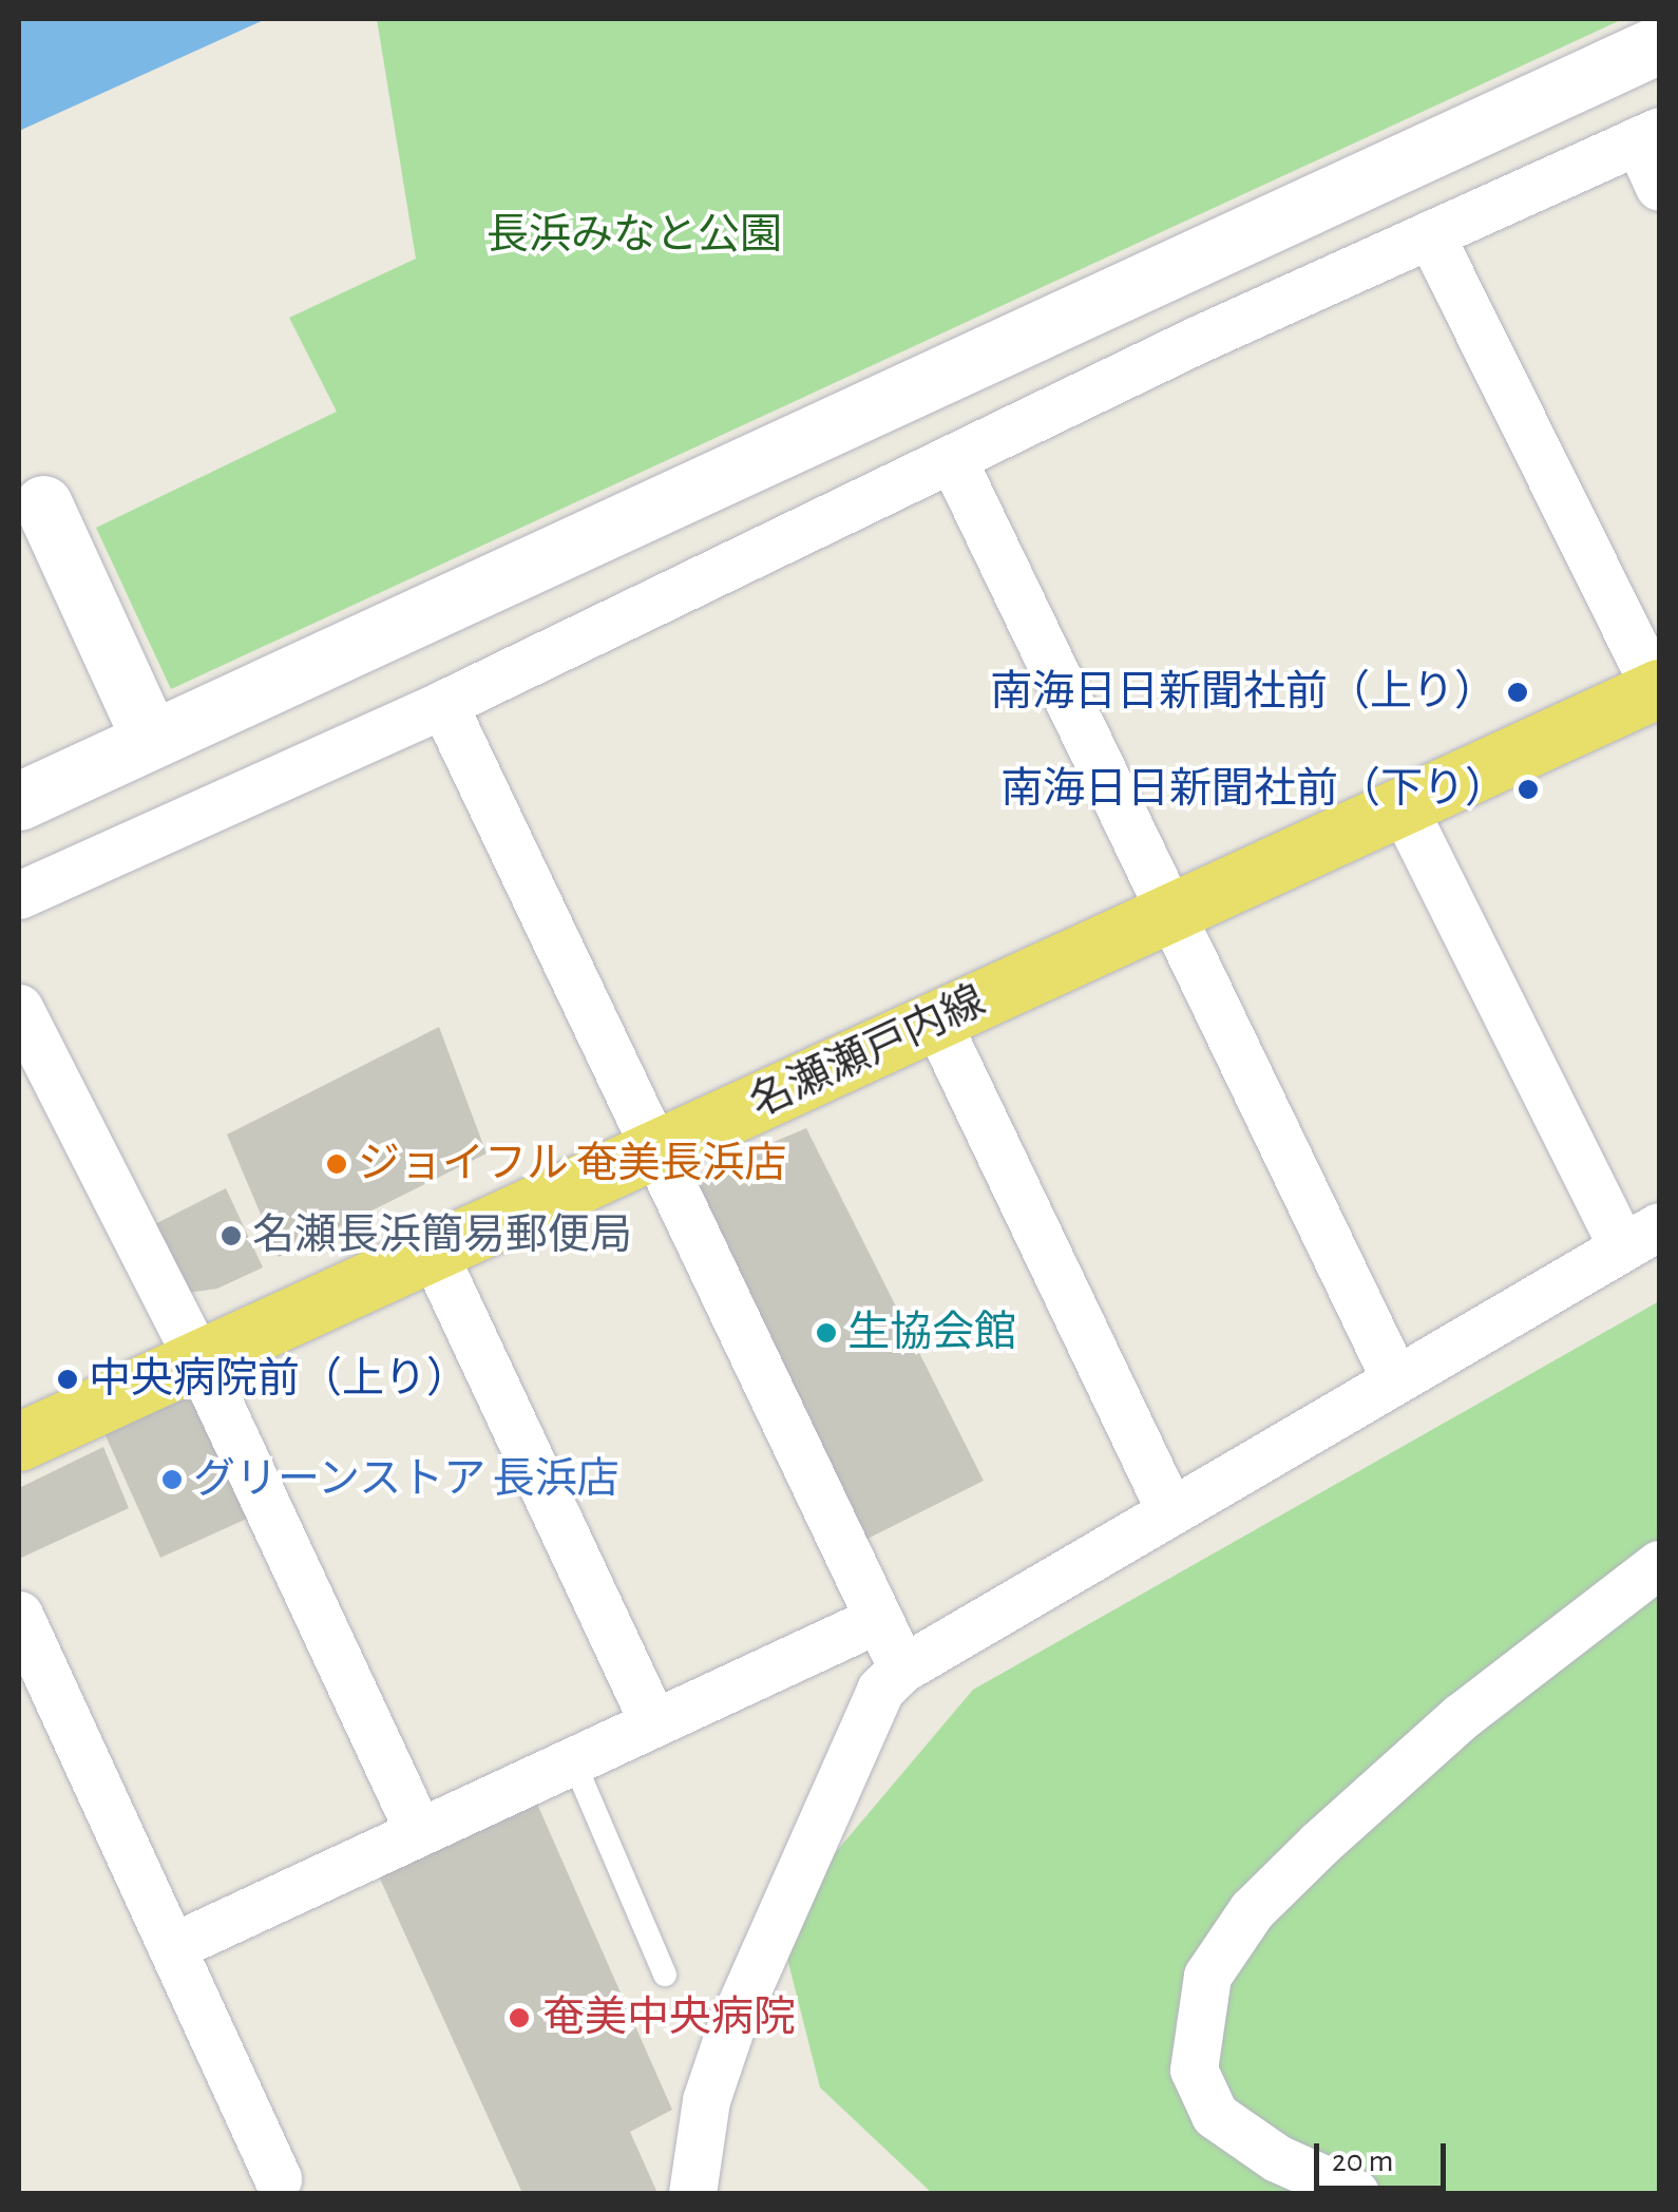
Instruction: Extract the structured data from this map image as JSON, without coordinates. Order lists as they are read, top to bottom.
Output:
{
  "streets": {
    "main road": ["名瀬瀬戸内線"]
  },
  "parks": ["長浜みなと公園"],
  "places": [
    "南海日日新聞社前（上り）",
    "南海日日新聞社前（下り）",
    "ジョイフル 奄美長浜店",
    "名瀬長浜簡易郵便局",
    "生協会館",
    "中央病院前（上り）",
    "グリーンストア 長浜店",
    "奄美中央病院"
  ],
  "scale_bar": "20 m"
}
